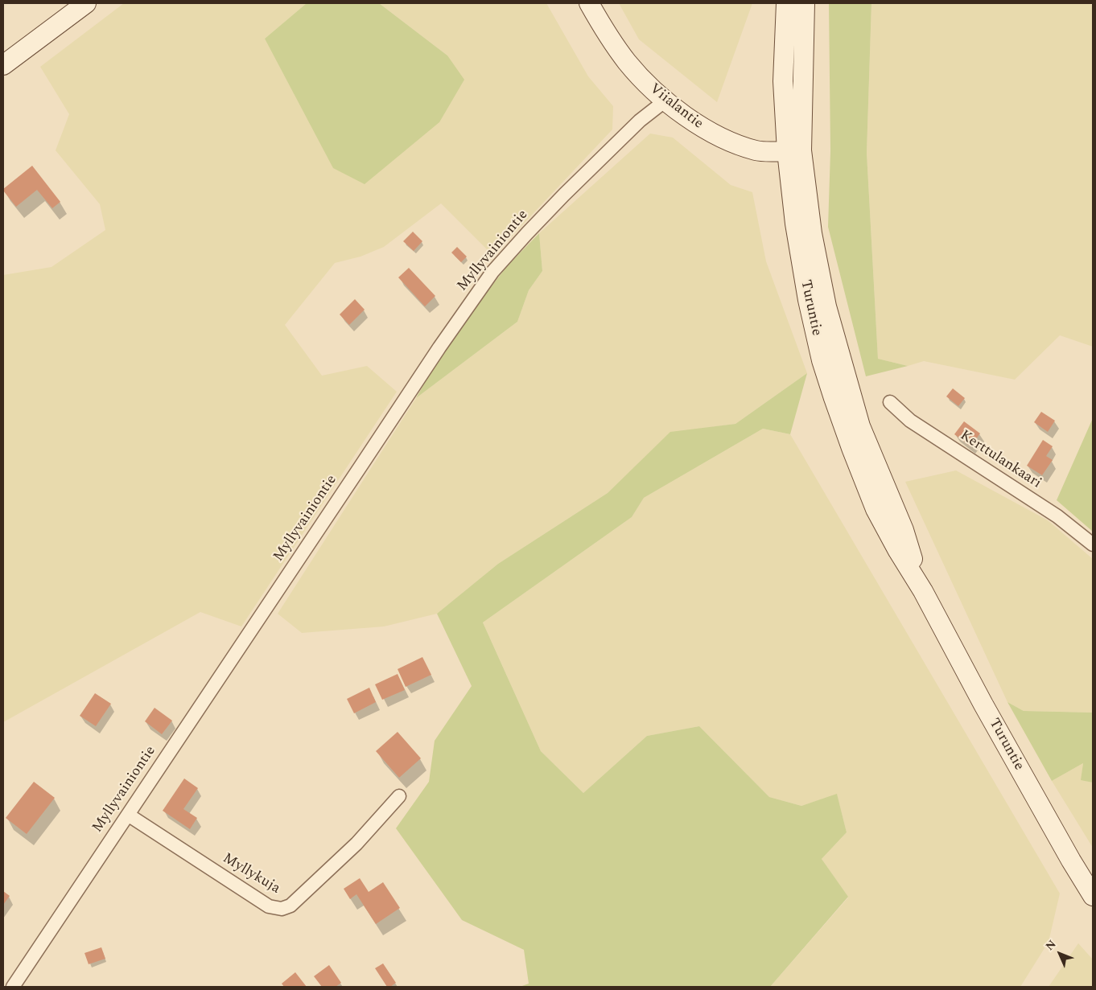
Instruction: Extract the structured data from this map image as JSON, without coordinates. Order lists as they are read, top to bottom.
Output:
{
  "streets": {
    "main road": ["Viialantie", "Turuntie"],
    "street": ["Myllyvainiontie", "Kerttulankaari", "Myllykuja"]
  },
  "crossings": [
    ["Viialantie", "Myllyvainiontie"],
    ["Viialantie", "Turuntie"],
    ["Myllyvainiontie", "Myllykuja"]
  ],
  "north": "top left"
}
